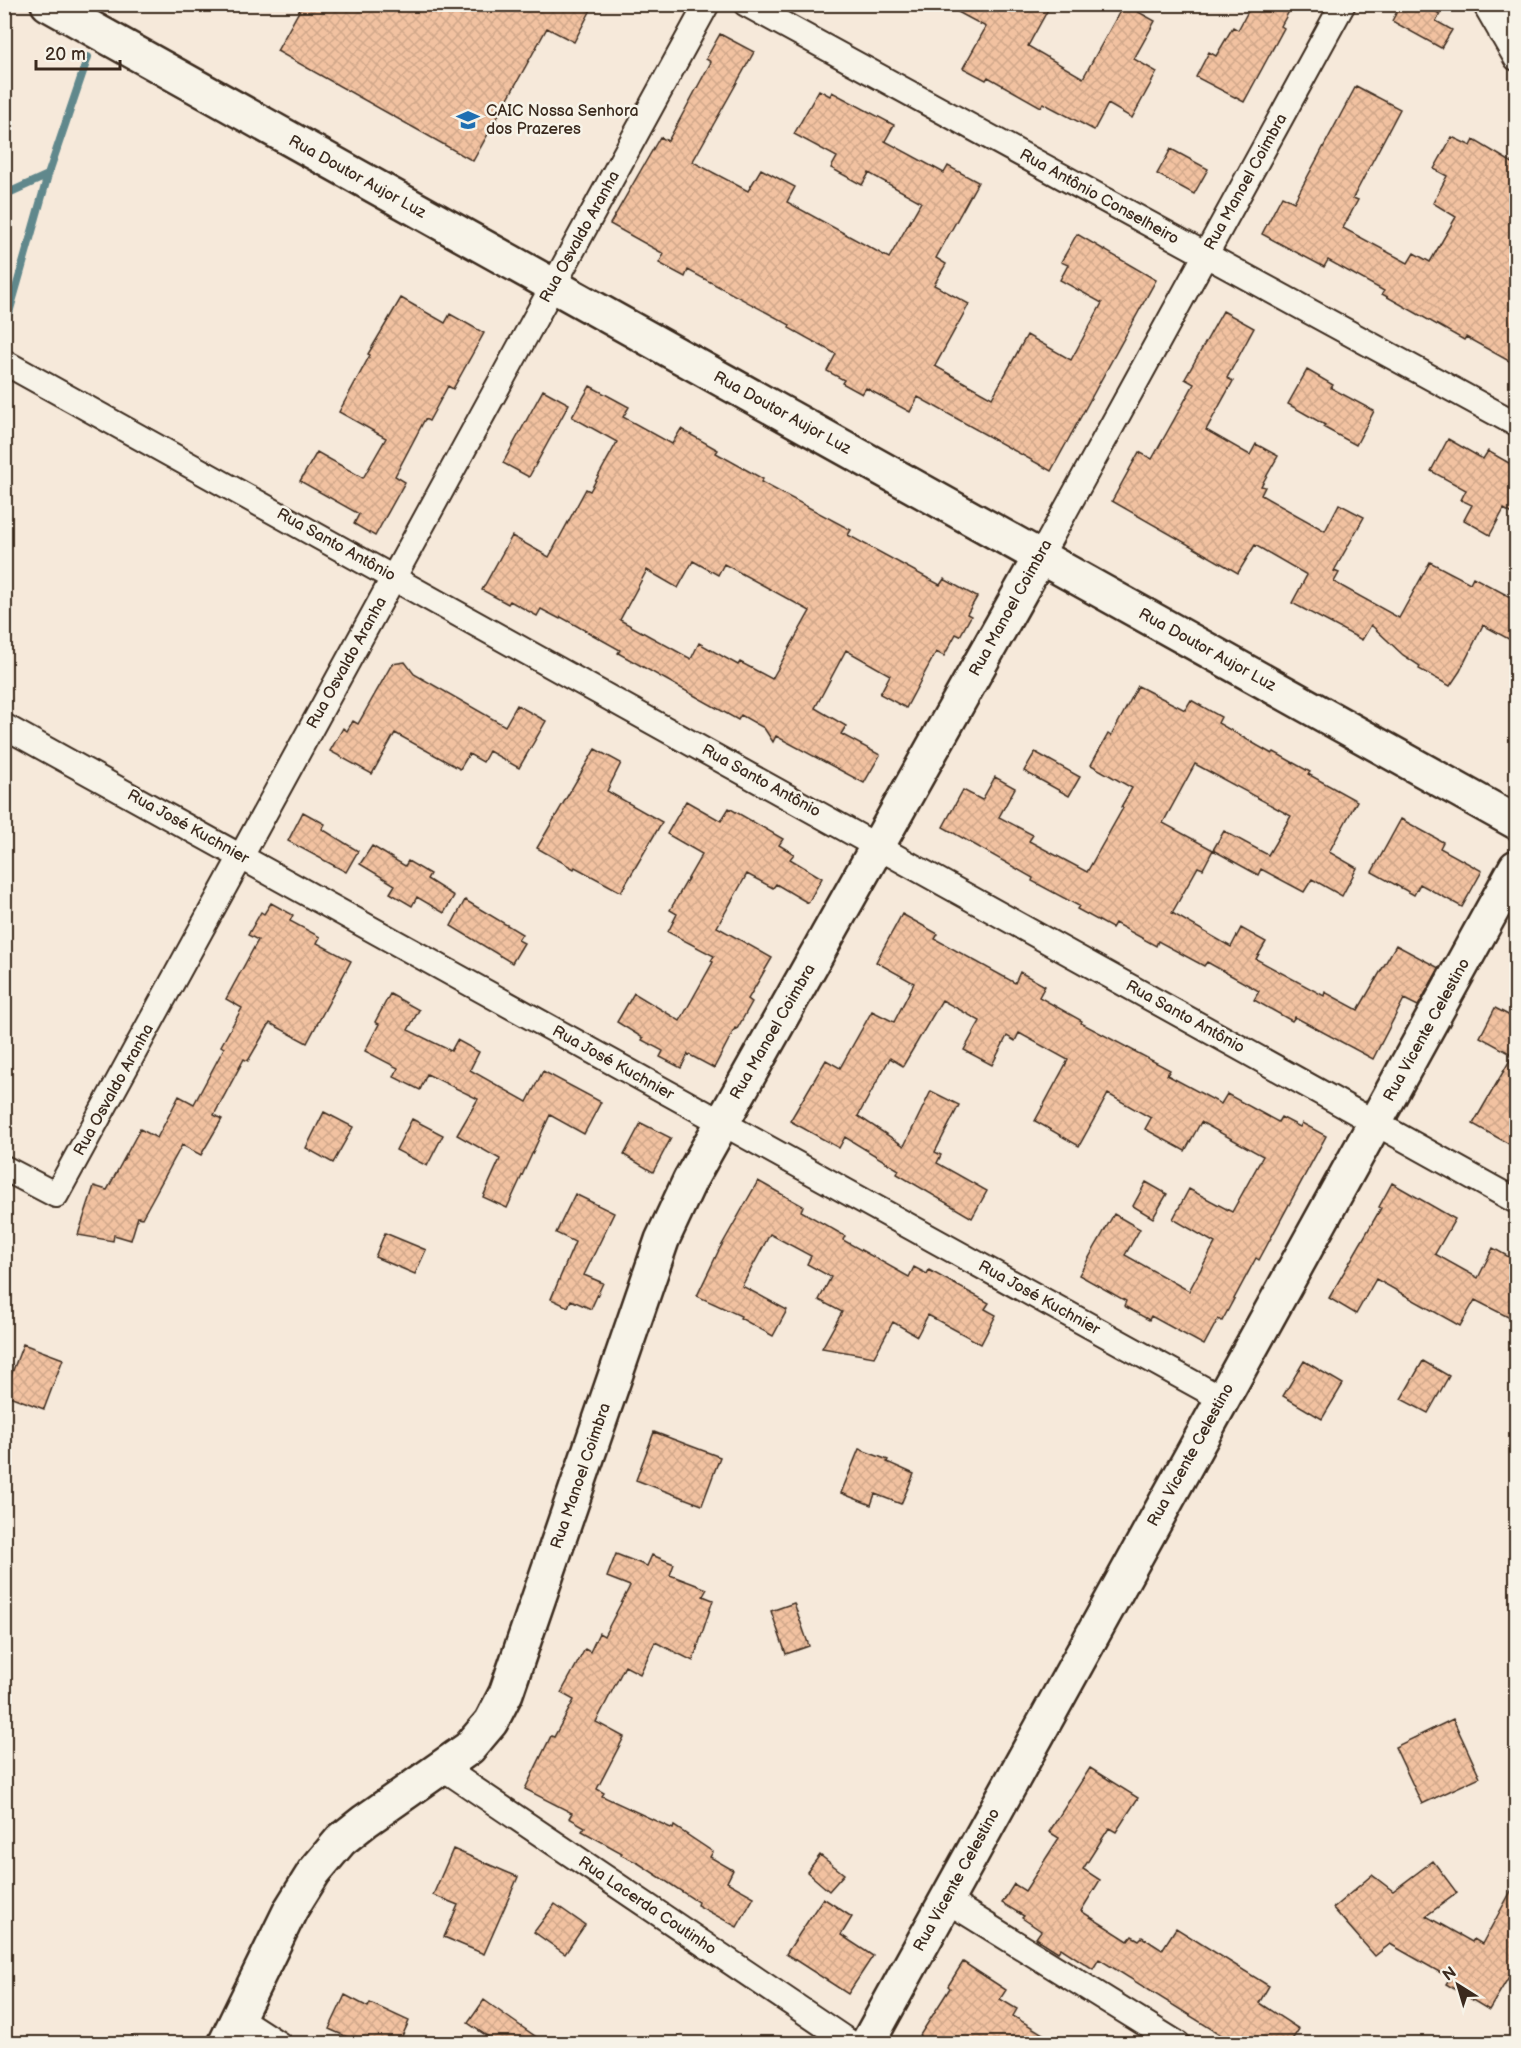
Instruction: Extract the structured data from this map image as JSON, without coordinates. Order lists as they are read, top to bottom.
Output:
{
  "streets": {
    "street": [
      "Rua Doutor Aujor Luz",
      "Rua Manoel Coimbra",
      "Rua Antônio Conselheiro",
      "Rua Osvaldo Aranha",
      "Rua Santo Antônio",
      "Rua José Kuchnier",
      "Rua Vicente Celestino",
      "Rua Lacerda Coutinho"
    ]
  },
  "crossings": [
    ["Rua Doutor Aujor Luz", "Rua Manoel Coimbra"],
    ["Rua Doutor Aujor Luz", "Rua Osvaldo Aranha"],
    ["Rua Manoel Coimbra", "Rua Antônio Conselheiro"],
    ["Rua Manoel Coimbra", "Rua Santo Antônio"],
    ["Rua Manoel Coimbra", "Rua José Kuchnier"],
    ["Rua Manoel Coimbra", "Rua Lacerda Coutinho"],
    ["Rua Osvaldo Aranha", "Rua Santo Antônio"],
    ["Rua Osvaldo Aranha", "Rua José Kuchnier"],
    ["Rua Santo Antônio", "Rua Vicente Celestino"],
    ["Rua José Kuchnier", "Rua Vicente Celestino"]
  ],
  "places": {
    "school or university": ["CAIC Nossa Senhora dos Prazeres"]
  },
  "scale_bar": "20 m",
  "north": "top left"
}
